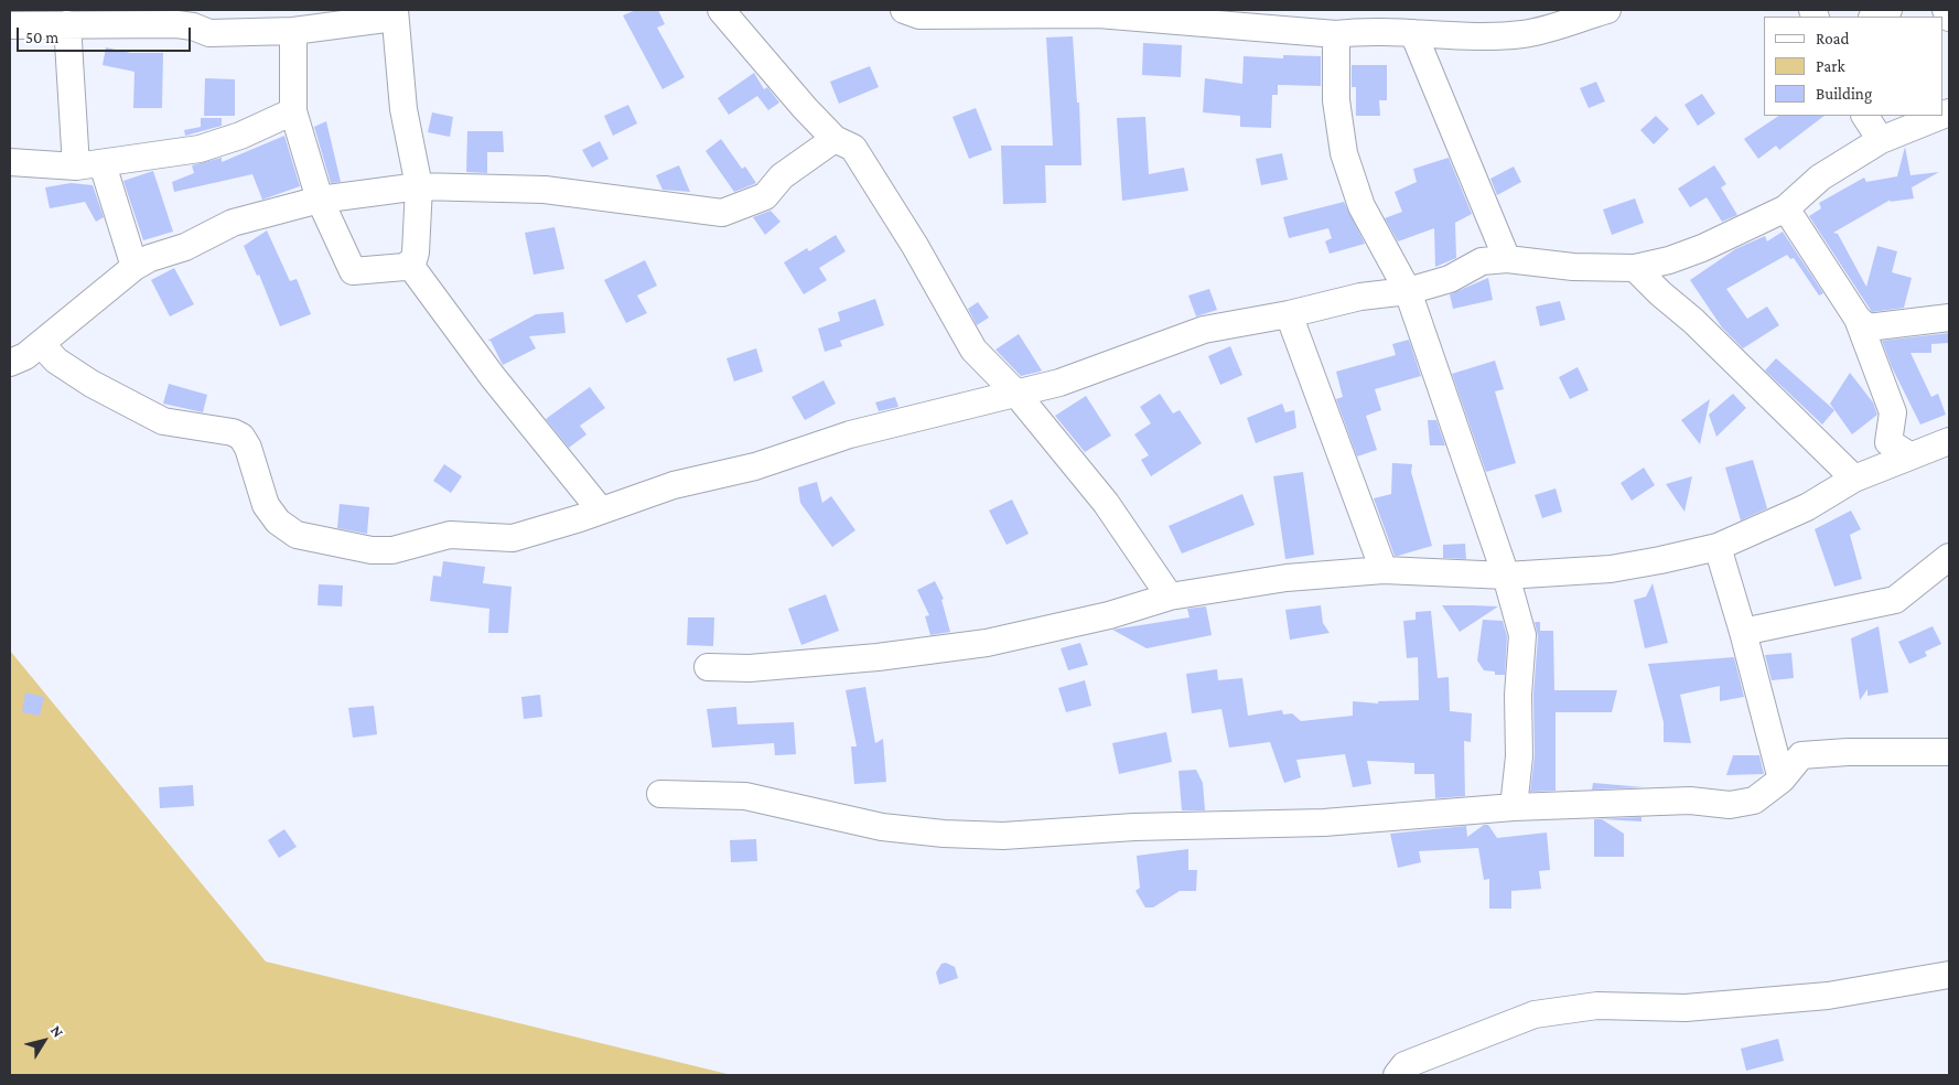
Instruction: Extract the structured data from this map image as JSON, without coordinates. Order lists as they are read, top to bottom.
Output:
{
  "legend": ["Road", "Park", "Building"],
  "scale_bar": "50 m",
  "north": "top right"
}
